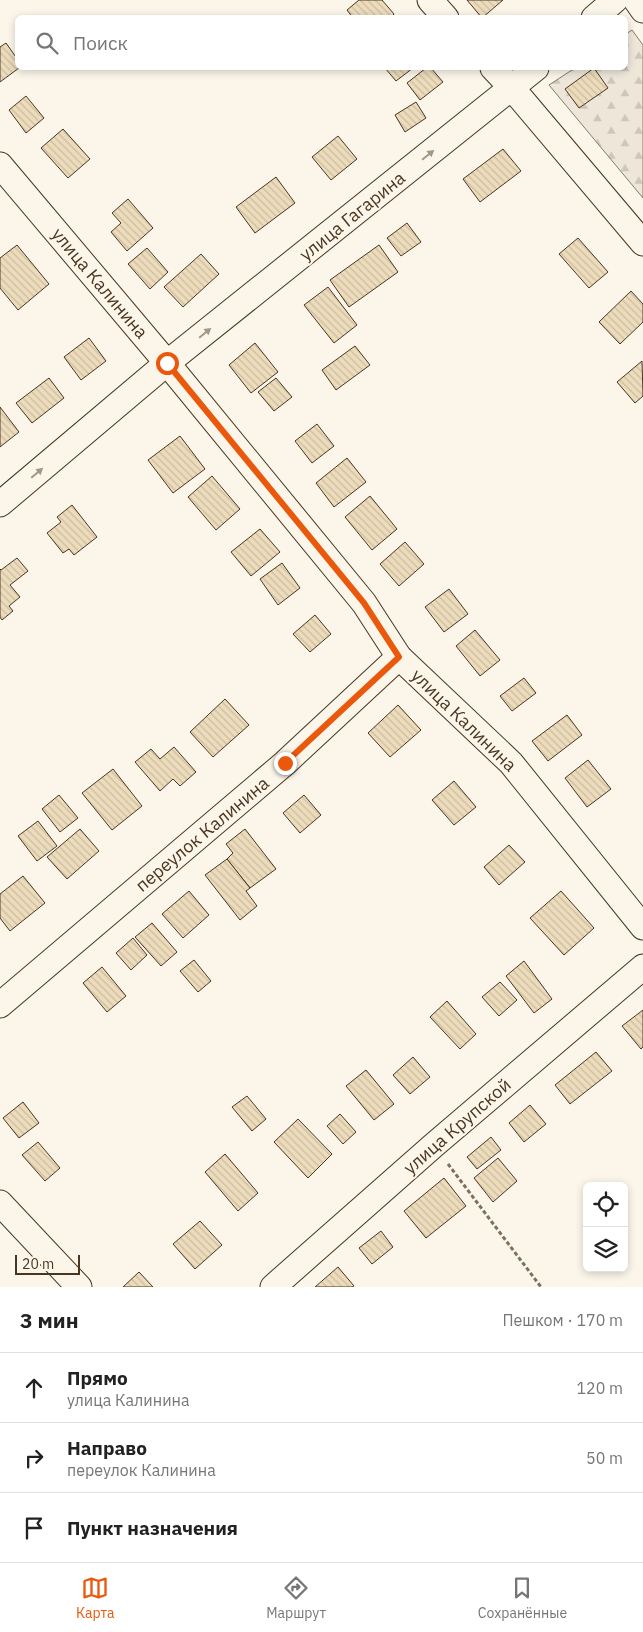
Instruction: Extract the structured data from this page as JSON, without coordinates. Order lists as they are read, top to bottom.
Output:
{
  "streets": {
    "street": [
      "улица Гагарина",
      "улица Калинина",
      "переулок Калинина",
      "улица Крупской"
    ]
  },
  "crossings": [
    ["улица Гагарина", "улица Калинина"],
    ["улица Калинина", "переулок Калинина"]
  ],
  "one_way": ["улица Гагарина"],
  "scale_bar": "20 m",
  "page": {
    "search": "Поиск",
    "scale": "20 m",
    "heading": ["3 мин", "Пешком · 170 m"],
    "list": [
      ["Прямо", "улица Калинина", "120 m"],
      ["Направо", "переулок Калинина", "50 m"],
      "Пункт назначения"
    ],
    "nav": ["Карта", "Маршрут", "Сохранённые"]
  }
}
